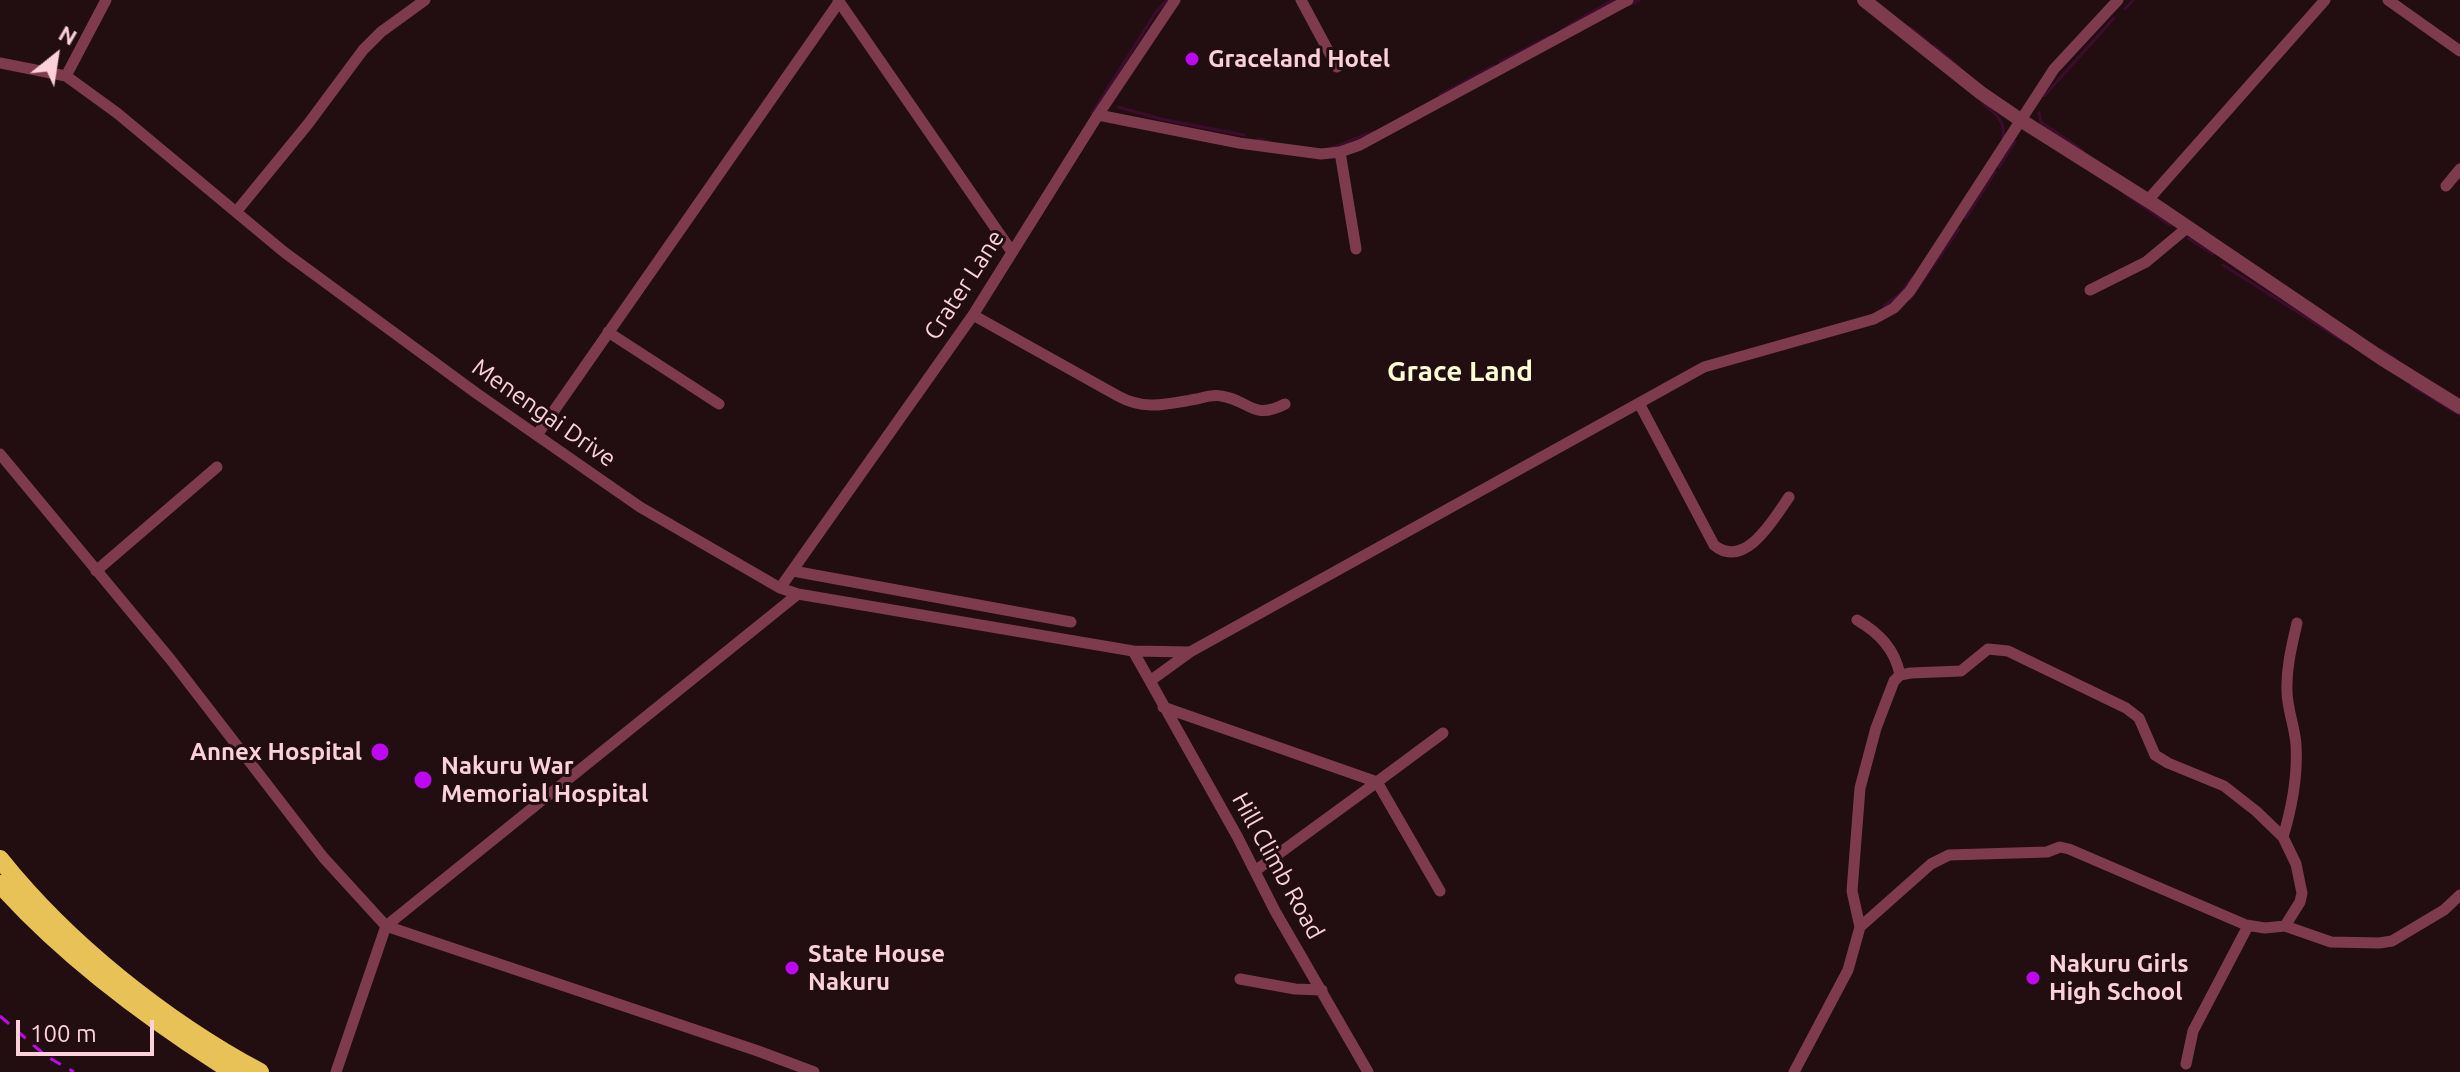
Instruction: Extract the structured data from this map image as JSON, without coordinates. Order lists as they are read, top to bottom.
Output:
{
  "streets": {
    "street": ["Crater Lane", "Menengai Drive", "Hill Climb Road"]
  },
  "crossings": [
    ["Crater Lane", "Menengai Drive"],
    ["Menengai Drive", "Hill Climb Road"]
  ],
  "districts": ["Grace Land"],
  "places": [
    "Graceland Hotel",
    "Annex Hospital",
    "Nakuru War Memorial Hospital",
    "State House Nakuru",
    "Nakuru Girls High School"
  ],
  "scale_bar": "100 m",
  "north": "top right"
}
